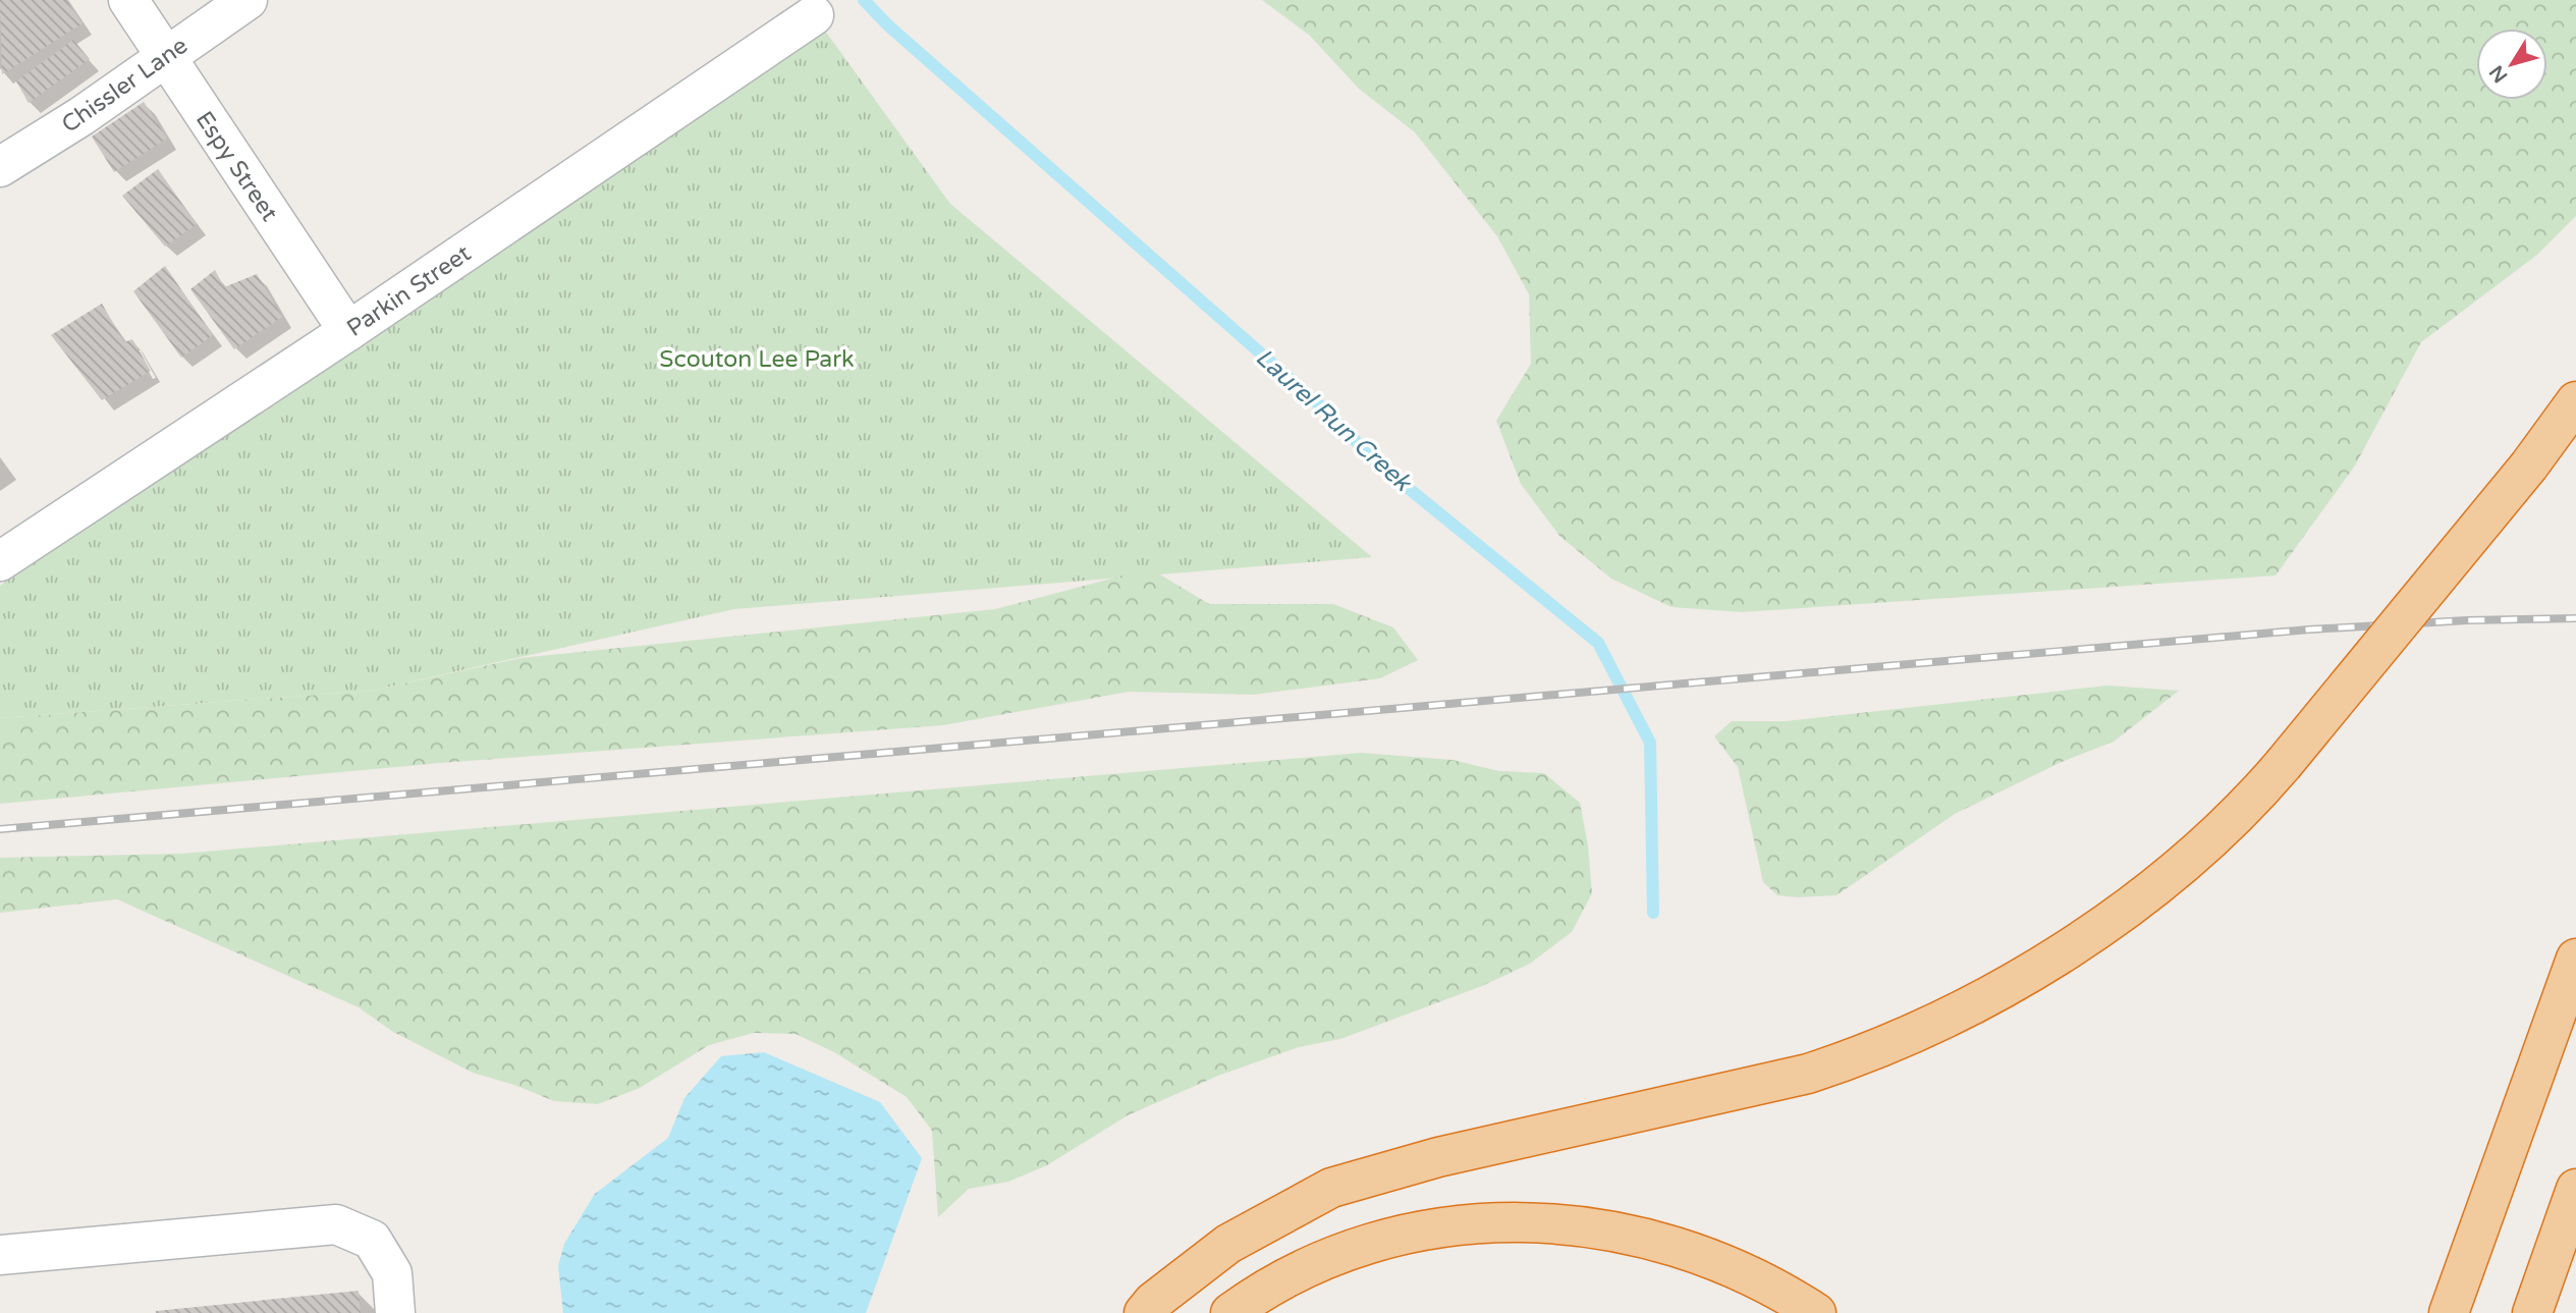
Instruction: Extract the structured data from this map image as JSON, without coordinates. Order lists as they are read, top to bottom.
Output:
{
  "streets": {
    "street": ["Chissler Lane", "Espy Street", "Parkin Street"]
  },
  "crossings": [
    ["Chissler Lane", "Espy Street"],
    ["Espy Street", "Parkin Street"]
  ],
  "water": ["Laurel Run Creek"],
  "parks": ["Scouton Lee Park"],
  "north": "bottom left"
}
